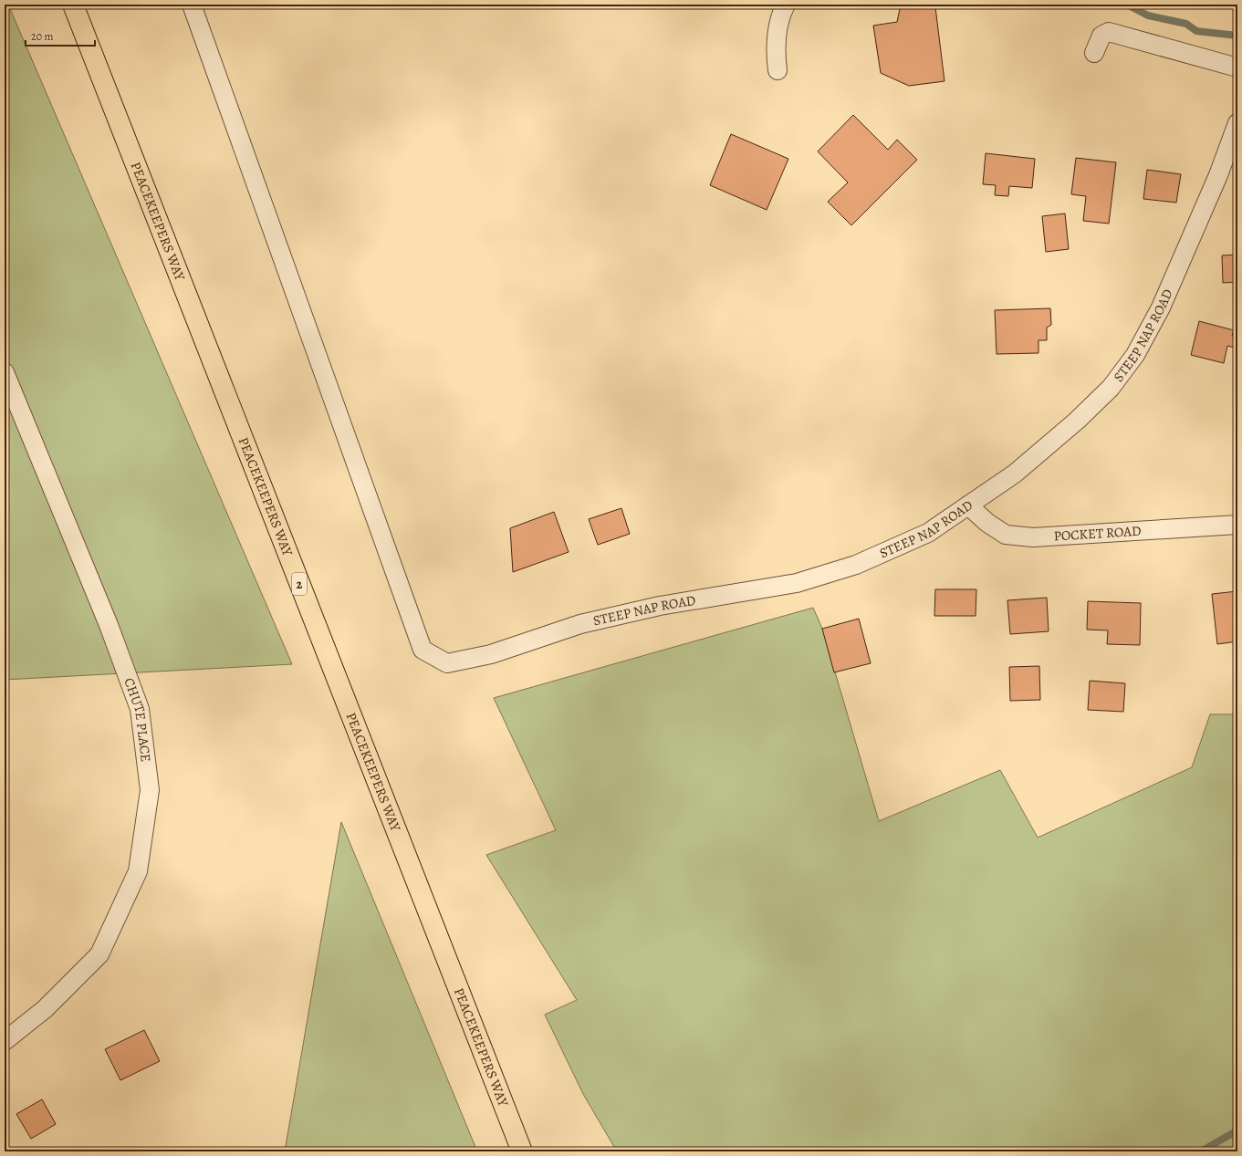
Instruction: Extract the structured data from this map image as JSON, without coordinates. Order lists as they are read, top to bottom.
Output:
{
  "streets": {
    "highway": ["PEACEKEEPERS WAY", "2"],
    "street": ["STEEP NAP ROAD", "POCKET ROAD", "CHUTE PLACE"]
  },
  "crossings": [
    ["STEEP NAP ROAD", "POCKET ROAD"]
  ],
  "scale_bar": "20 m"
}
